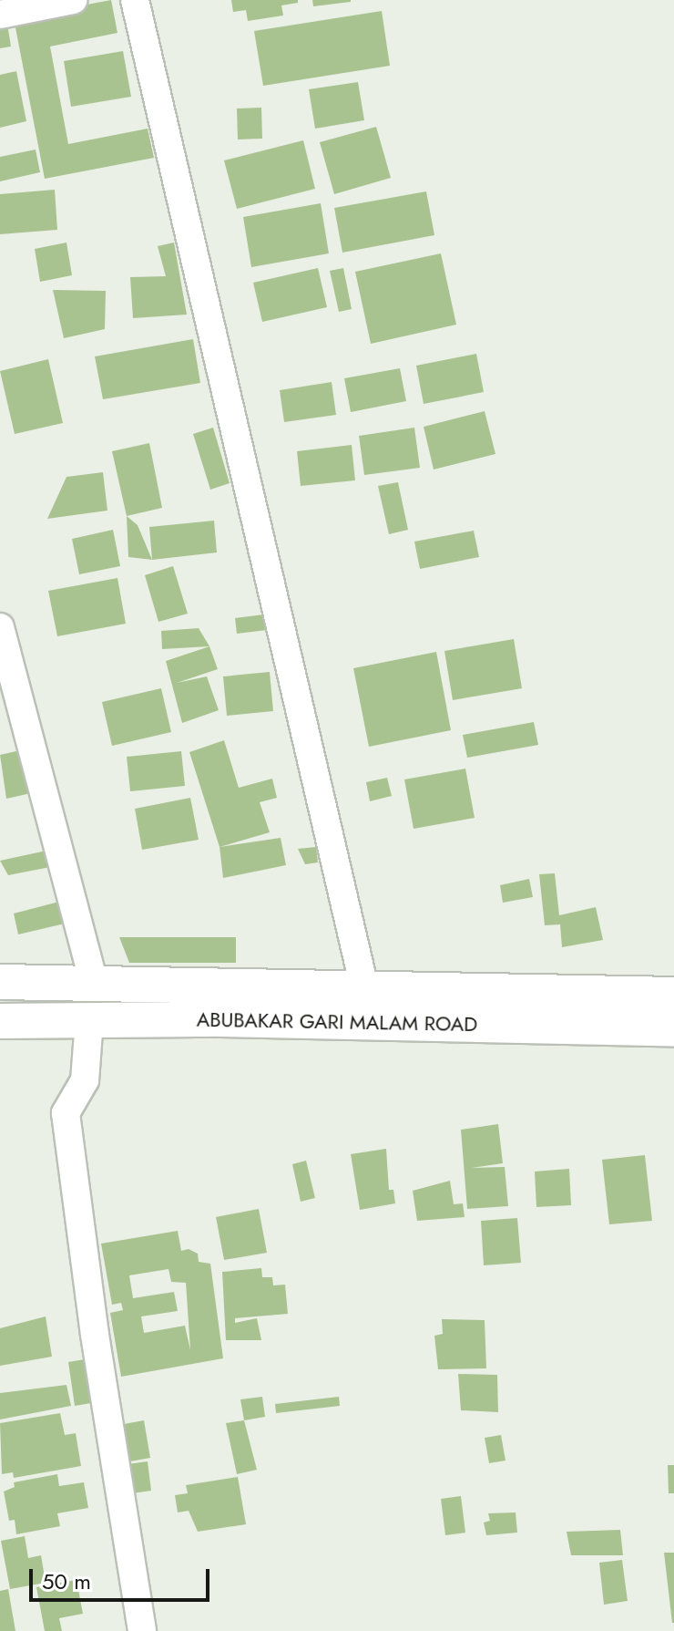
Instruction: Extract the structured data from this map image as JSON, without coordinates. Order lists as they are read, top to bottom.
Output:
{
  "streets": {
    "street": ["ABUBAKAR GARI MALAM ROAD"]
  },
  "scale_bar": "50 m"
}
